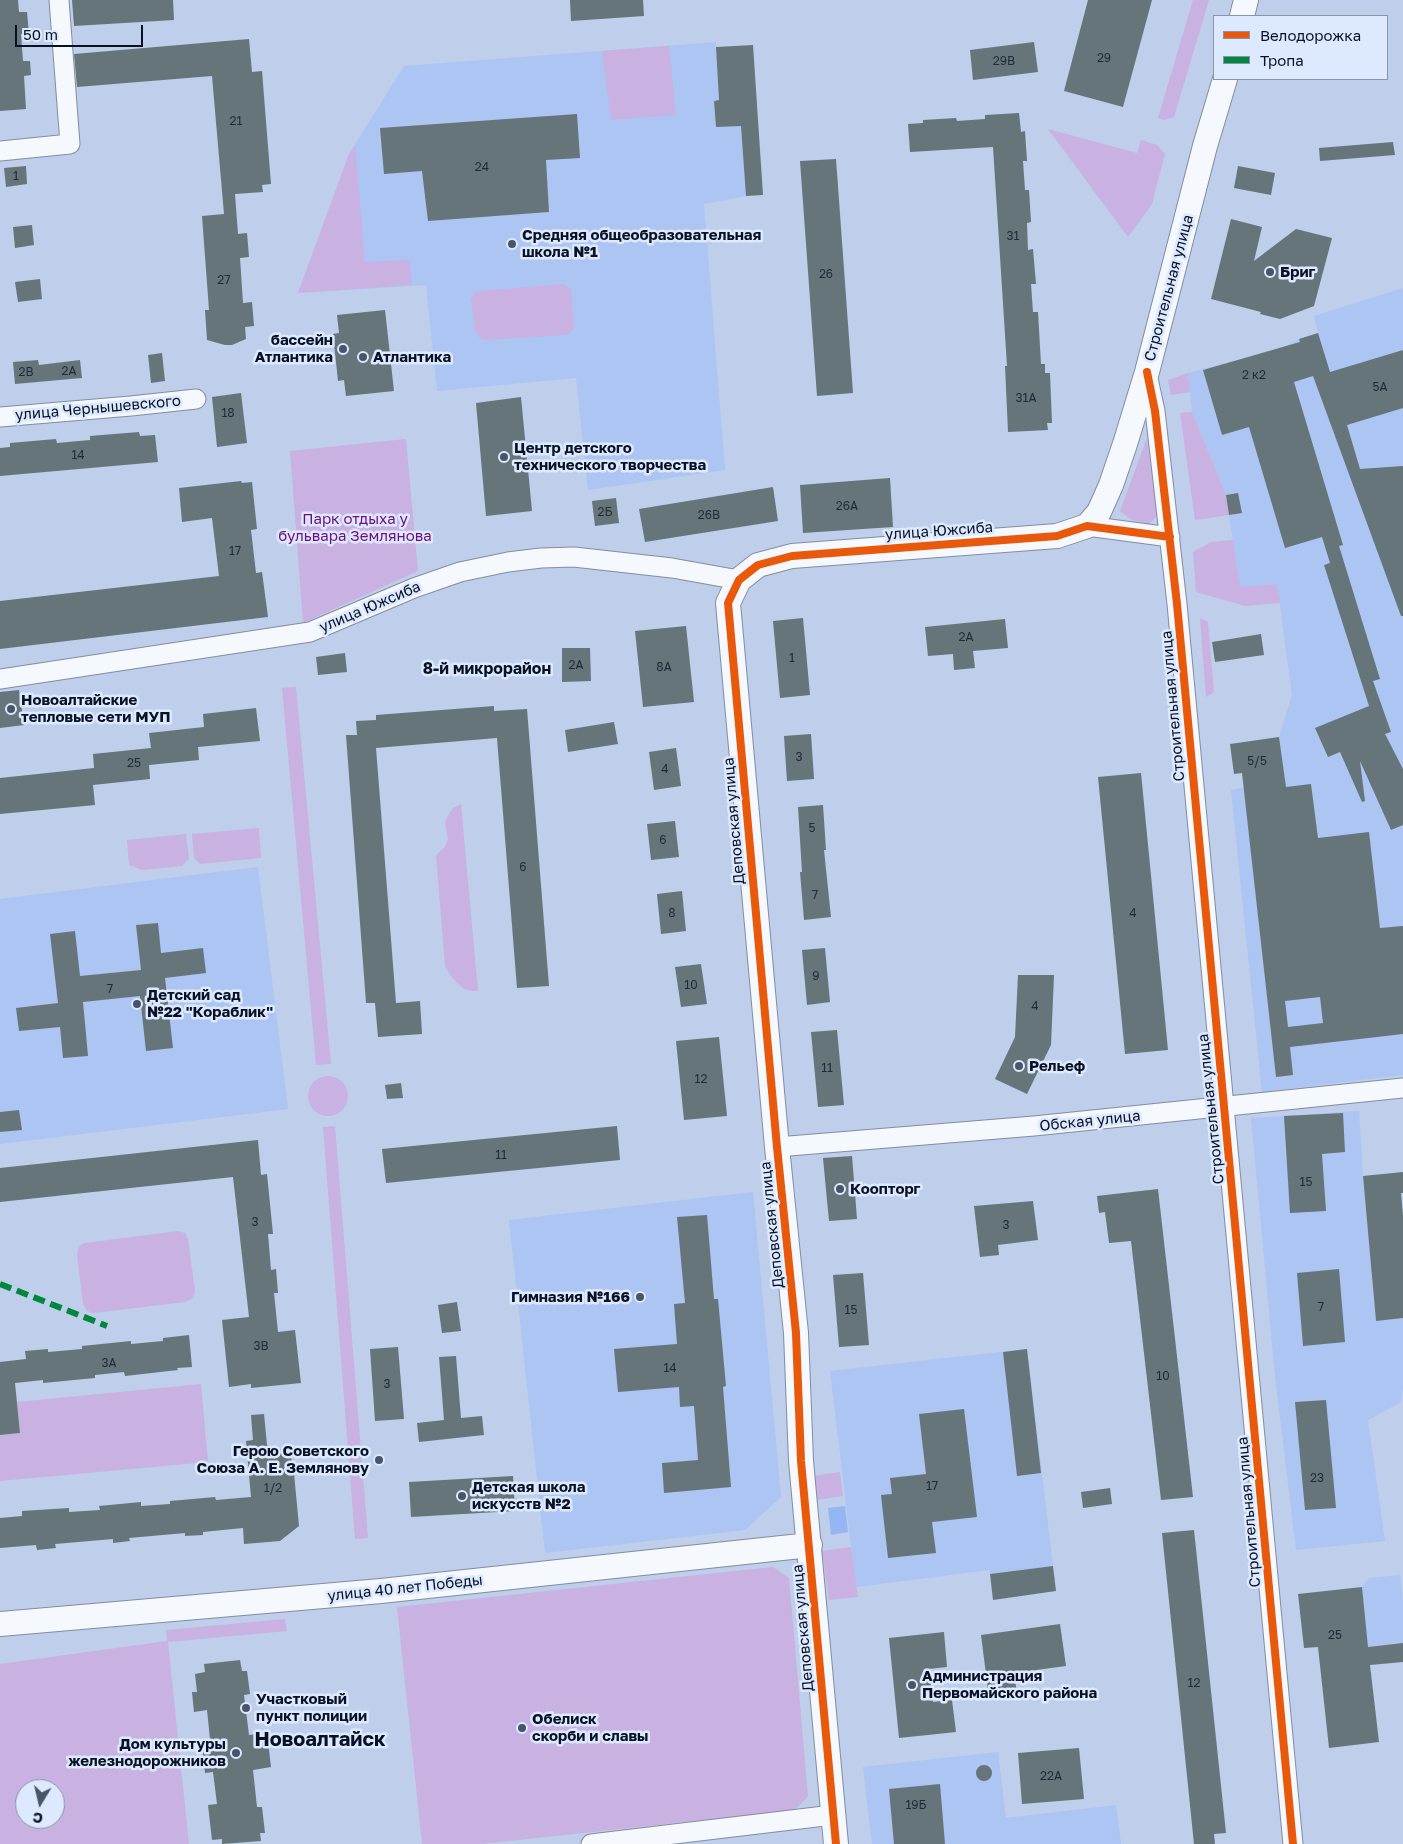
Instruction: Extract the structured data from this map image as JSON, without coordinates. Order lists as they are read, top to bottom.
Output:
{
  "streets": {
    "street": [
      "Строительная улица",
      "улица Чернышевского",
      "улица Южсиба",
      "Деповская улица",
      "Обская улица",
      "улица 40 лет Победы"
    ]
  },
  "crossings": [
    ["Строительная улица", "улица Южсиба"],
    ["Строительная улица", "Обская улица"],
    ["улица Южсиба", "Деповская улица"],
    ["Деповская улица", "Обская улица"],
    ["Деповская улица", "улица 40 лет Победы"]
  ],
  "districts": ["8-й микрорайон", "Новоалтайск"],
  "parks": ["Парк отдыха у бульвара Землянова"],
  "places": [
    "Средняя общеобразовательная школа №1",
    "Бриг",
    "бассейн Атлантика",
    "Атлантика",
    "Центр детского технического творчества",
    "Новоалтайские тепловые сети МУП",
    "Детский сад №22 \"Кораблик\"",
    "Рельеф",
    "Коопторг",
    "Гимназия №166",
    "Герою Советского Союза А. Е. Землянову",
    "Детская школа искусств №2",
    "Администрация Первомайского района",
    "Участковый пункт полиции",
    "Обелиск скорби и славы",
    "Дом культуры железнодорожников"
  ],
  "house_numbers": [
    "29",
    "29В",
    "21",
    "24",
    "1",
    "31",
    "26",
    "27",
    "2А",
    "2В",
    "2 к2",
    "5А",
    "31А",
    "18",
    "14",
    "26А",
    "2Б",
    "26В",
    "17",
    "2А",
    "1",
    "2А",
    "8А",
    "3",
    "5/5",
    "25",
    "4",
    "5",
    "6",
    "6",
    "7",
    "8",
    "4",
    "9",
    "10",
    "7",
    "4",
    "11",
    "12",
    "11",
    "15",
    "3",
    "3",
    "7",
    "15",
    "3В",
    "3А",
    "14",
    "10",
    "3",
    "23",
    "17",
    "1/2",
    "25",
    "12",
    "22А",
    "19Б"
  ],
  "legend": ["Велодорожка", "Тропа"],
  "scale_bar": "50 m",
  "north": "bottom"
}
